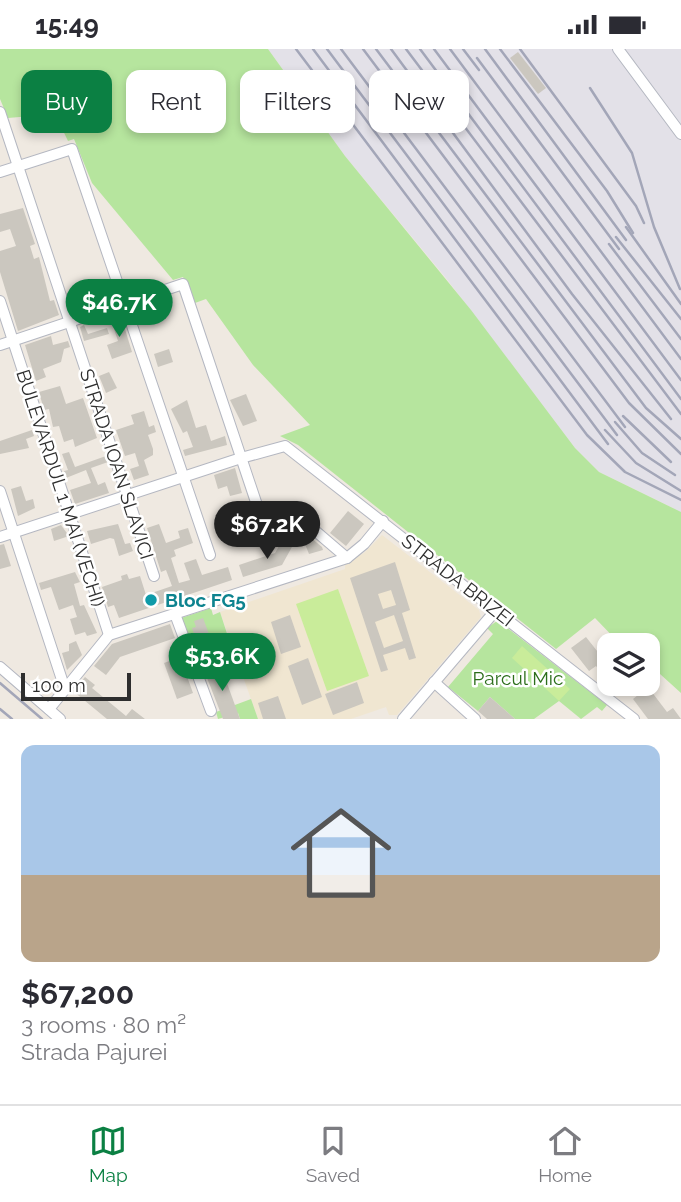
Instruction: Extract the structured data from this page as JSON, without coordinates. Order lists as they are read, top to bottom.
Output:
{
  "streets": {
    "street": ["STRADA IOAN SLAVICI", "BULEVARDUL 1 MAI (VECHI)", "STRADA BRIZEI"]
  },
  "parks": ["Parcul Mic"],
  "places": ["Bloc FG5"],
  "scale_bar": "100 m",
  "page": {
    "status": "15:49",
    "chip": [
      "Buy",
      "Rent",
      "Filters",
      "New"
    ],
    "price": ["$46.7K", "$67.2K", "$53.6K"],
    "scale": "100 m",
    "list": [
      {
        "name": "$67,200",
        "note": "3 rooms · 80 m² · Strada Pajurei"
      }
    ],
    "tabs": ["Map", "Saved", "Home"]
  }
}
